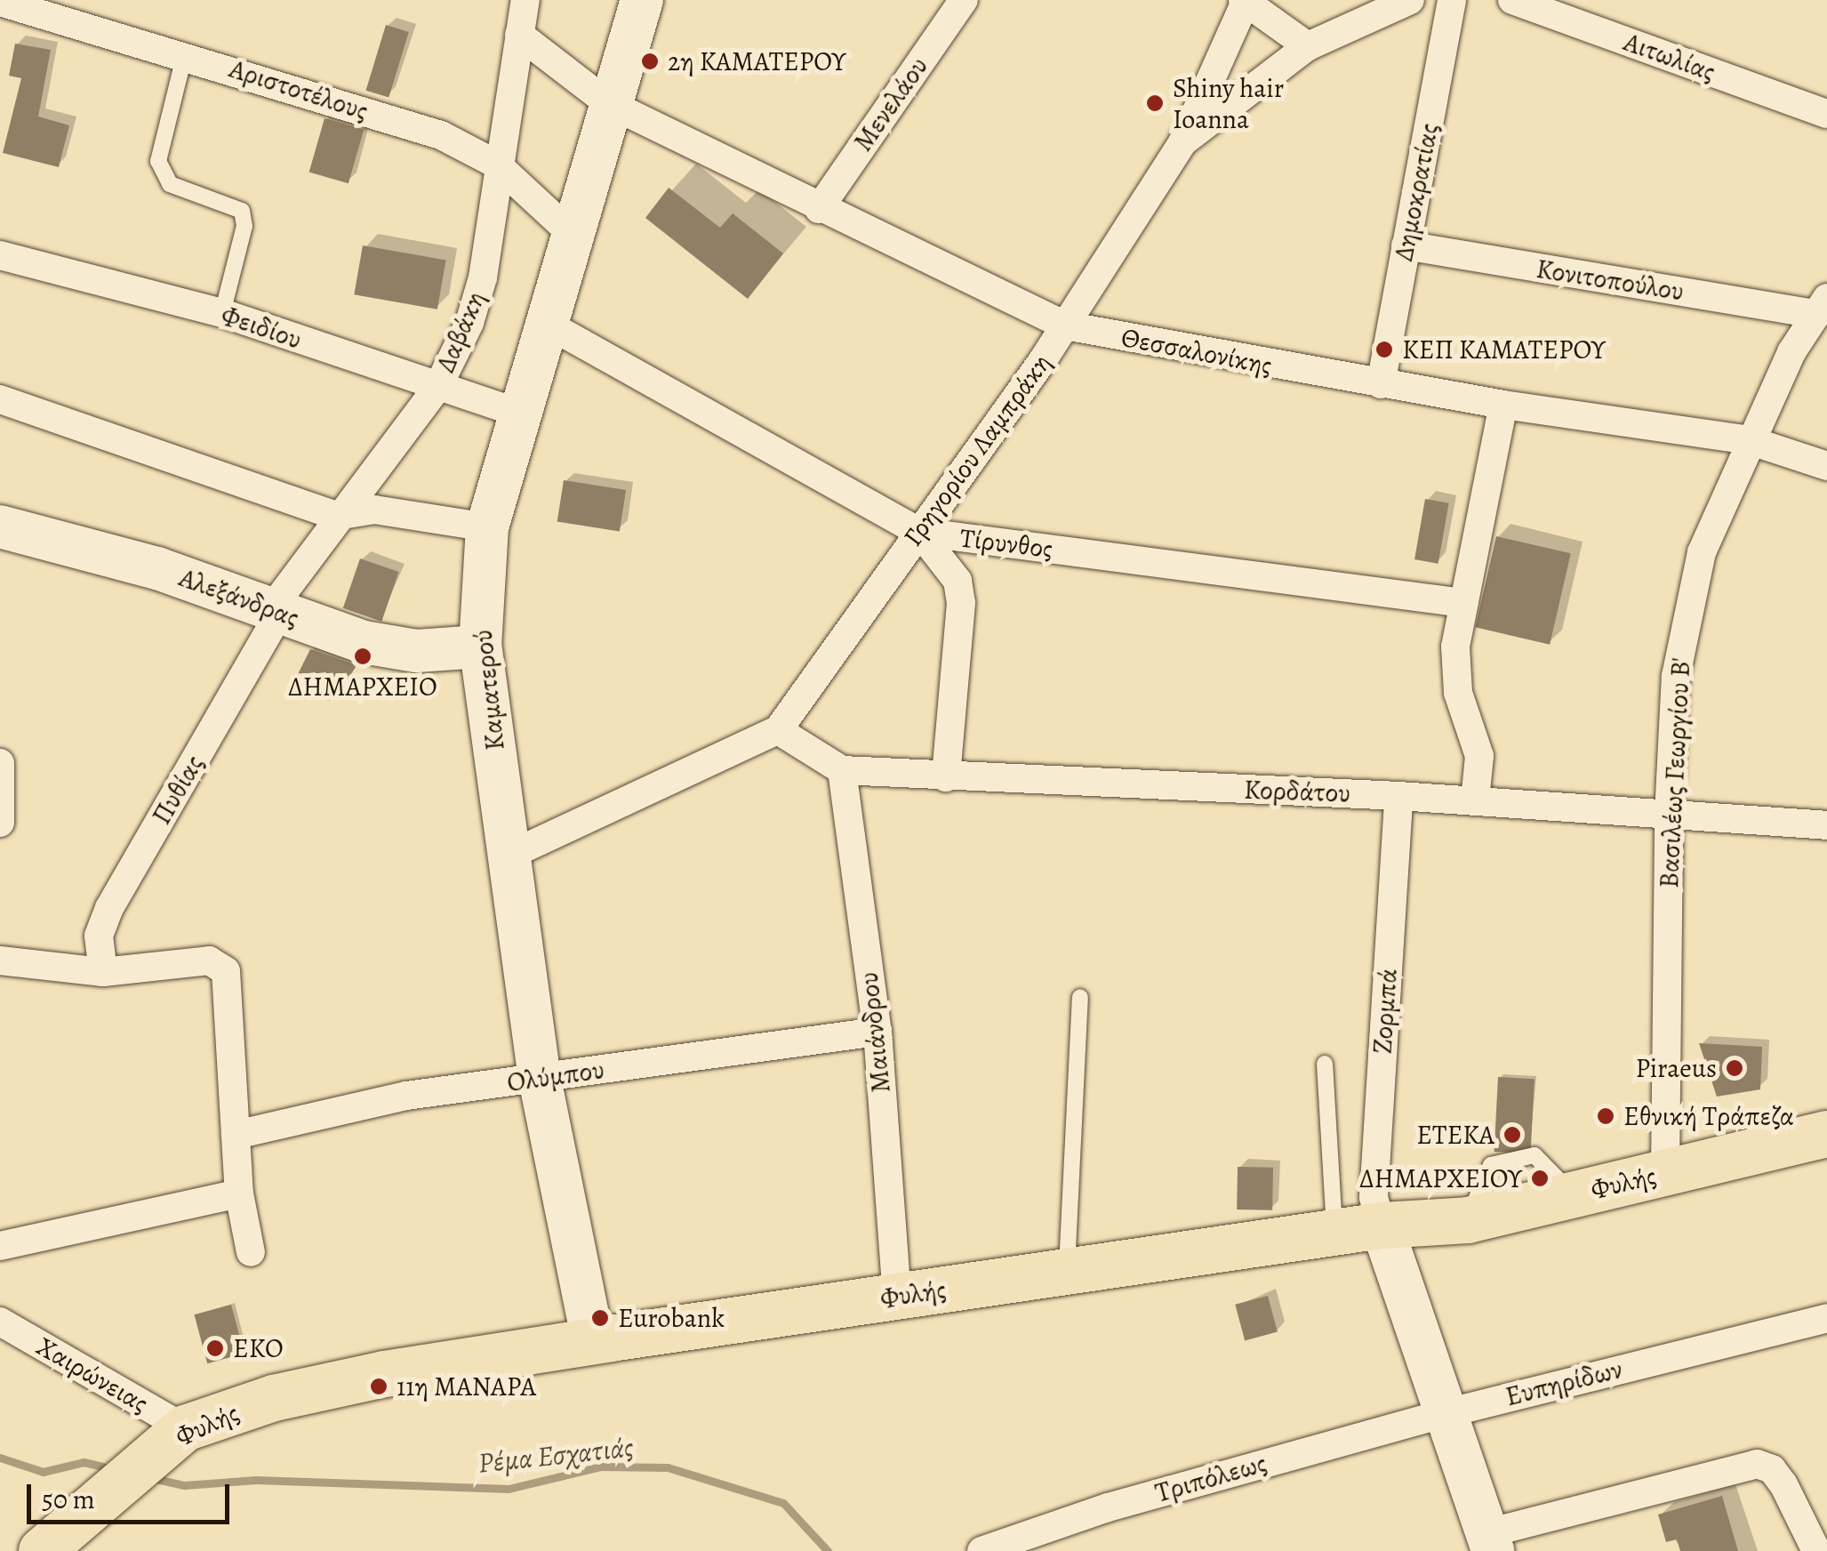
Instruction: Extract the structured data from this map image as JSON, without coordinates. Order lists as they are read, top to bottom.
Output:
{
  "streets": {
    "main road": ["Φυλής"],
    "street": [
      "Αιτωλίας",
      "Αριστοτέλους",
      "Μενελάου",
      "Δημοκρατίας",
      "Κονιτοπούλου",
      "Φειδίου",
      "Δαβάκη",
      "Θεσσαλονίκης",
      "Γρηγορίου Λαμπράκη",
      "Τίρυνθος",
      "Αλεξάνδρας",
      "Καματερού",
      "Βασιλέως Γεωργίου Β'",
      "Πυθίας",
      "Κορδάτου",
      "Ζορμπά",
      "Μαιάνδρου",
      "Ολύμπου",
      "Χαιρώνειας",
      "Ευπηρίδων",
      "Τριπόλεως"
    ]
  },
  "crossings": [
    ["Αριστοτέλους", "Δαβάκη"],
    ["Αριστοτέλους", "Καματερού"],
    ["Μενελάου", "Θεσσαλονίκης"],
    ["Δημοκρατίας", "Κονιτοπούλου"],
    ["Δημοκρατίας", "Θεσσαλονίκης"],
    ["Κονιτοπούλου", "Βασιλέως Γεωργίου Β'"],
    ["Φειδίου", "Δαβάκη"],
    ["Φειδίου", "Καματερού"],
    ["Δαβάκη", "Θεσσαλονίκης"],
    ["Δαβάκη", "Αλεξάνδρας"],
    ["Δαβάκη", "Πυθίας"],
    ["Θεσσαλονίκης", "Γρηγορίου Λαμπράκη"],
    ["Θεσσαλονίκης", "Καματερού"],
    ["Θεσσαλονίκης", "Βασιλέως Γεωργίου Β'"],
    ["Γρηγορίου Λαμπράκη", "Τίρυνθος"],
    ["Γρηγορίου Λαμπράκη", "Καματερού"],
    ["Γρηγορίου Λαμπράκη", "Κορδάτου"],
    ["Τίρυνθος", "Καματερού"],
    ["Αλεξάνδρας", "Καματερού"],
    ["Αλεξάνδρας", "Πυθίας"],
    ["Καματερού", "Ολύμπου"],
    ["Καματερού", "Φυλής"],
    ["Βασιλέως Γεωργίου Β'", "Κορδάτου"],
    ["Βασιλέως Γεωργίου Β'", "Φυλής"],
    ["Κορδάτου", "Ζορμπά"],
    ["Κορδάτου", "Μαιάνδρου"],
    ["Ζορμπά", "Φυλής"],
    ["Μαιάνδρου", "Ολύμπου"],
    ["Μαιάνδρου", "Φυλής"],
    ["Φυλής", "Χαιρώνειας"],
    ["Ευπηρίδων", "Τριπόλεως"]
  ],
  "water": ["Ρέμα Εσχατιάς"],
  "places": [
    "2η ΚΑΜΑΤΕΡΟΥ",
    "Shiny hair Ioanna",
    "ΚΕΠ ΚΑΜΑΤΕΡΟΥ",
    "ΔΗΜΑΡΧΕΙΟ",
    "Piraeus",
    "Εθνική Τράπεζα",
    "ΕΤΕΚΑ",
    "ΔΗΜΑΡΧΕΙΟΥ",
    "Eurobank",
    "EKO",
    "11η ΜΑΝΑΡΑ"
  ],
  "scale_bar": "50 m"
}
